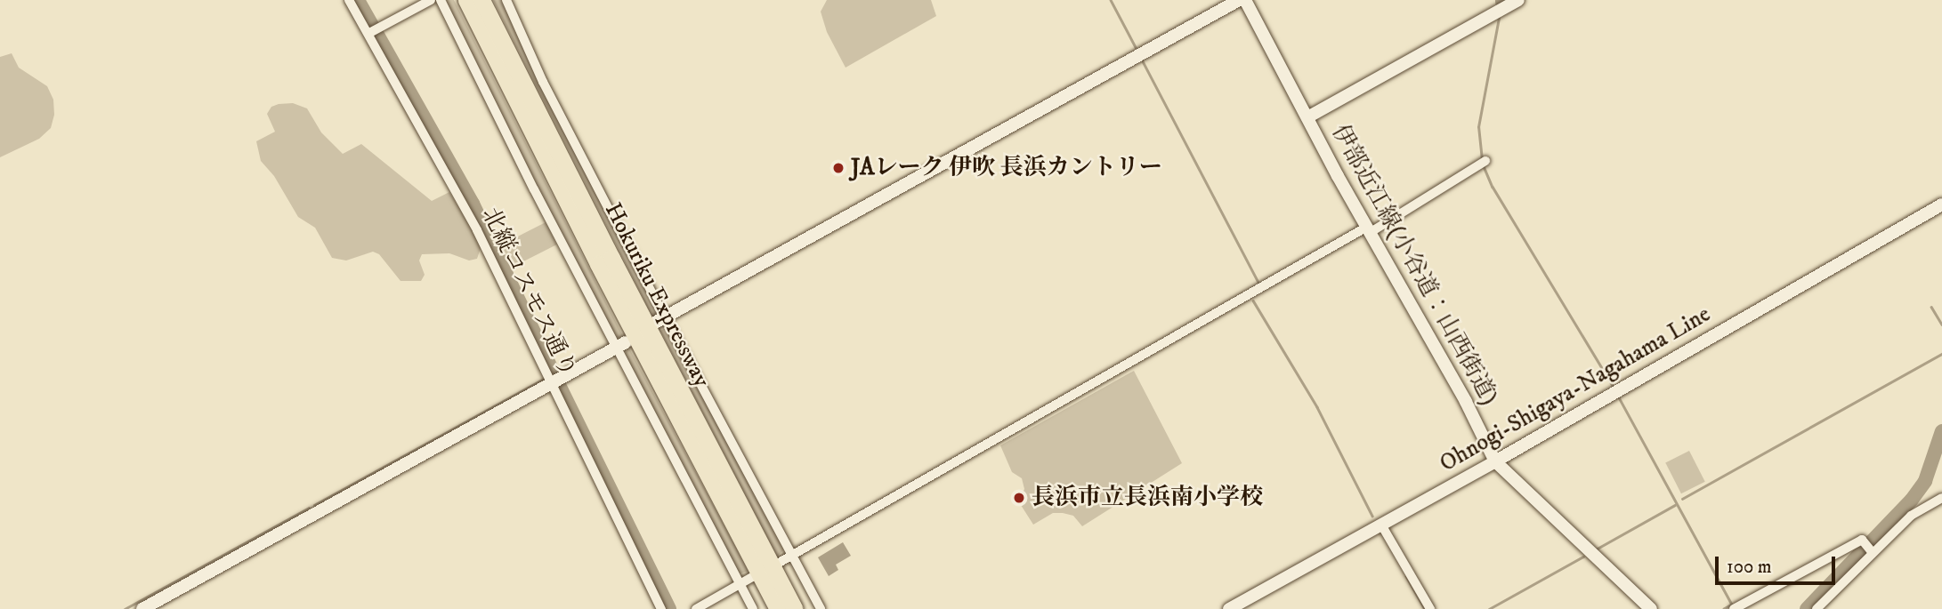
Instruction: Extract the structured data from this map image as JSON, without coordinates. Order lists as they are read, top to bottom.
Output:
{
  "streets": {
    "highway": ["Hokuriku Expressway"],
    "main road": ["伊部近江線(小谷道：山西街道)", "Ohnogi-Shigaya-Nagahama Line"],
    "street": ["北縦コスモス通り"]
  },
  "crossings": [
    ["伊部近江線(小谷道：山西街道)", "Ohnogi-Shigaya-Nagahama Line"]
  ],
  "places": ["JAレーク 伊吹 長浜カントリー", "長浜市立長浜南小学校"],
  "scale_bar": "100 m"
}
